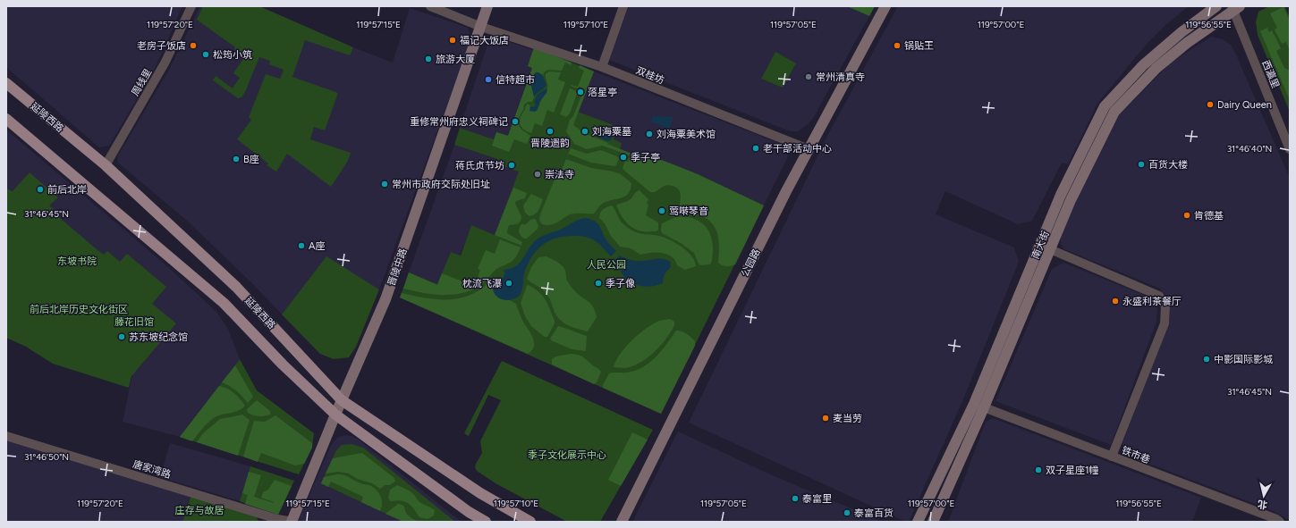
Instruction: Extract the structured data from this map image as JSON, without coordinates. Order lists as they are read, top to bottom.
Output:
{
  "streets": {
    "main road": [
      "延陵西路",
      "南大街",
      "公园路",
      "晋陵中路"
    ],
    "street": [
      "西瀛里",
      "双桂坊",
      "周线里",
      "铁市巷",
      "唐家湾路"
    ]
  },
  "crossings": [
    ["西瀛里", "南大街"],
    ["双桂坊", "公园路"],
    ["双桂坊", "晋陵中路"],
    ["周线里", "延陵西路"],
    ["延陵西路", "晋陵中路"],
    ["南大街", "铁市巷"],
    ["晋陵中路", "唐家湾路"]
  ],
  "parks": [
    "东坡书院",
    "人民公园",
    "前后北岸历史文化街区",
    "藤花旧馆",
    "季子文化展示中心",
    "庄存与故居"
  ],
  "places": [
    "福记大饭店",
    "老房子饭店",
    "锅贴王",
    "松筠小筑",
    "旅游大厦",
    "常州清真寺",
    "信特超市",
    "落星亭",
    "Dairy Queen",
    "重修常州府忠义祠碑记",
    "晋陵遗韵",
    "刘海粟墓",
    "刘海粟美术馆",
    "老干部活动中心",
    "季子亭",
    "B座",
    "百货大楼",
    "蒋氏贞节坊",
    "崇法寺",
    "常州市政府交际处旧址",
    "前后北岸",
    "莺啭琴音",
    "肯德基",
    "A座",
    "枕流飞瀑",
    "季子像",
    "永盛利茶餐厅",
    "苏东坡纪念馆",
    "中影国际影城",
    "麦当劳",
    "双子星座1幢",
    "泰富里",
    "泰富百货"
  ],
  "north": "bottom",
  "coordinates": [
    "119°57'20\"E",
    "119°57'15\"E",
    "119°57'10\"E",
    "119°57'05\"E",
    "119°57'00\"E",
    "119°56'55\"E",
    "31°46'40\"N",
    "31°46'45\"N",
    "31°46'50\"N"
  ]
}
